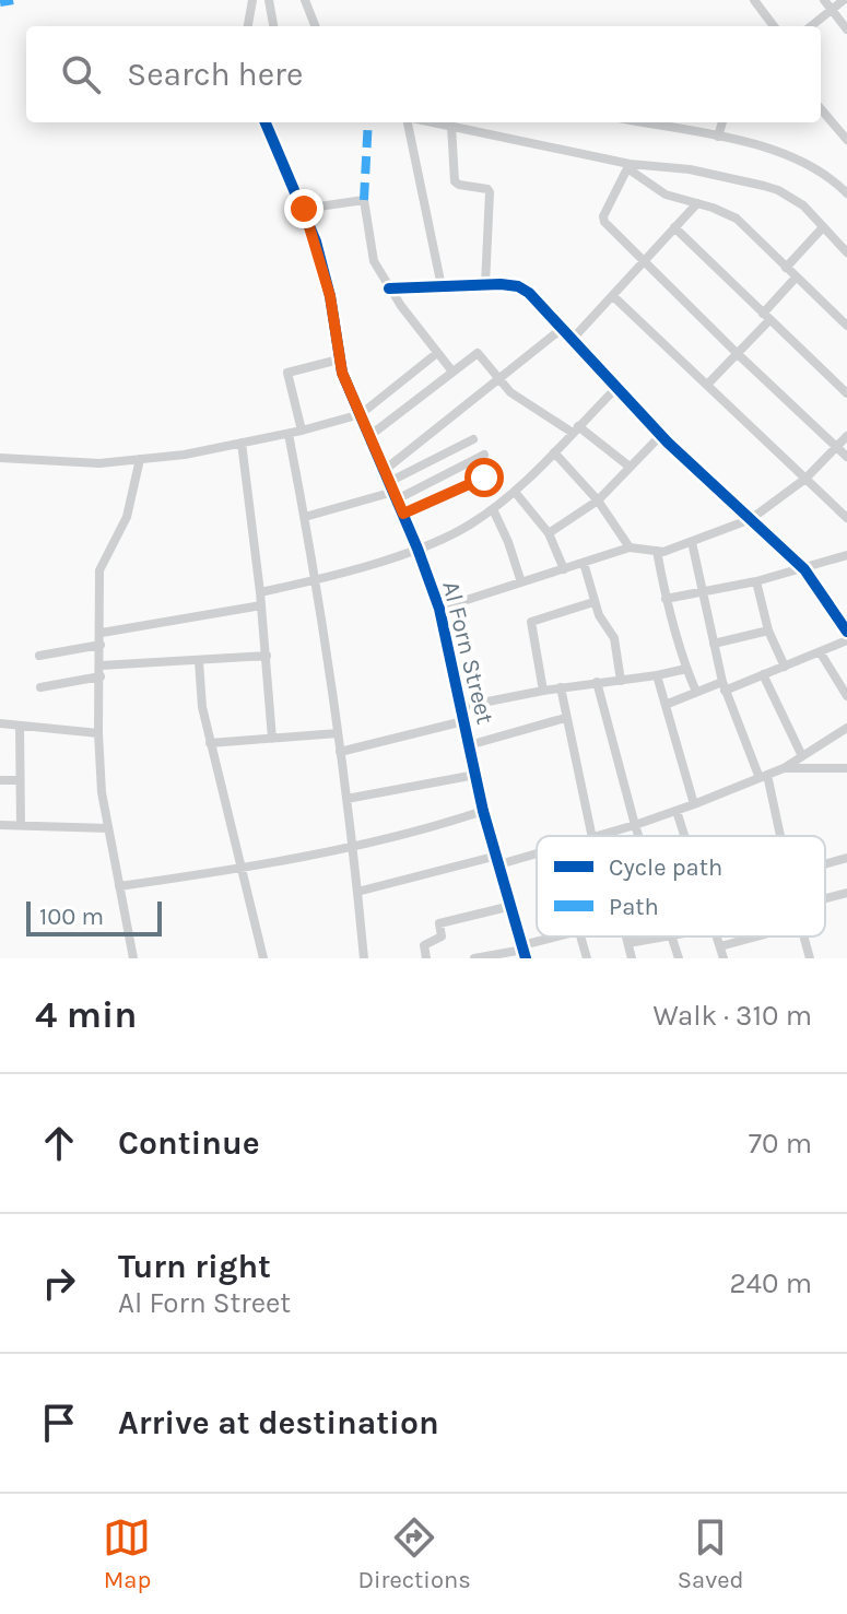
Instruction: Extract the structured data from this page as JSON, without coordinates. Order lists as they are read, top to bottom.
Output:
{
  "streets": {
    "street": ["Al Forn Street"]
  },
  "legend": ["Cycle path", "Path"],
  "scale_bar": "100 m",
  "page": {
    "search": "Search here",
    "scale": "100 m",
    "heading": ["4 min", "Walk · 310 m"],
    "list": [
      ["Continue", "70 m"],
      ["Turn right", "Al Forn Street", "240 m"],
      "Arrive at destination"
    ],
    "nav": ["Map", "Directions", "Saved"]
  }
}
